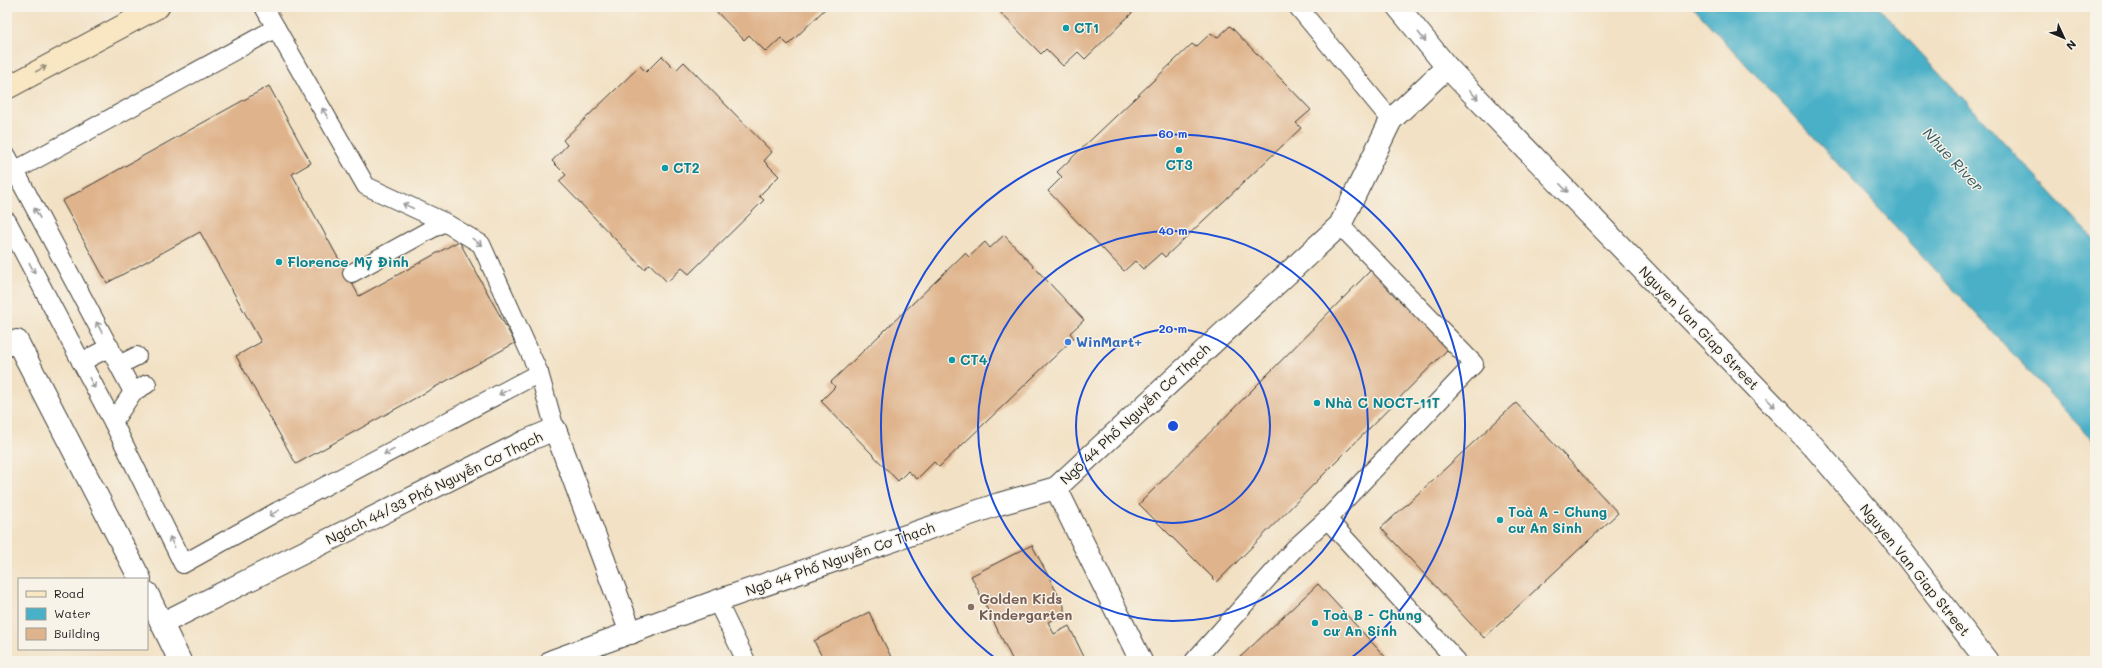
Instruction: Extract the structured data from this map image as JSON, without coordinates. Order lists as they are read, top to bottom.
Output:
{
  "streets": {
    "street": ["Nguyen Van Giap Street", "Ngõ 44 Phố Nguyễn Cơ Thạch", "Ngách 44/33 Phố Nguyễn Cơ Thạch"]
  },
  "crossings": [
    ["Nguyen Van Giap Street", "Ngõ 44 Phố Nguyễn Cơ Thạch"],
    ["Ngõ 44 Phố Nguyễn Cơ Thạch", "Ngách 44/33 Phố Nguyễn Cơ Thạch"]
  ],
  "one_way": ["Nguyen Van Giap Street"],
  "water": ["Nhue River"],
  "places": [
    "CT1",
    "CT3",
    "CT2",
    "Florence Mỹ Đình",
    "WinMart+",
    "CT4",
    "Nhà C NOCT-11T",
    "Toà A - Chung cư An Sinh",
    "Golden Kids Kindergarten",
    "Toà B - Chung cư An Sinh"
  ],
  "legend": ["Road", "Water", "Building"],
  "north": "bottom right",
  "rings": ["60 m", "40 m", "20 m"]
}
